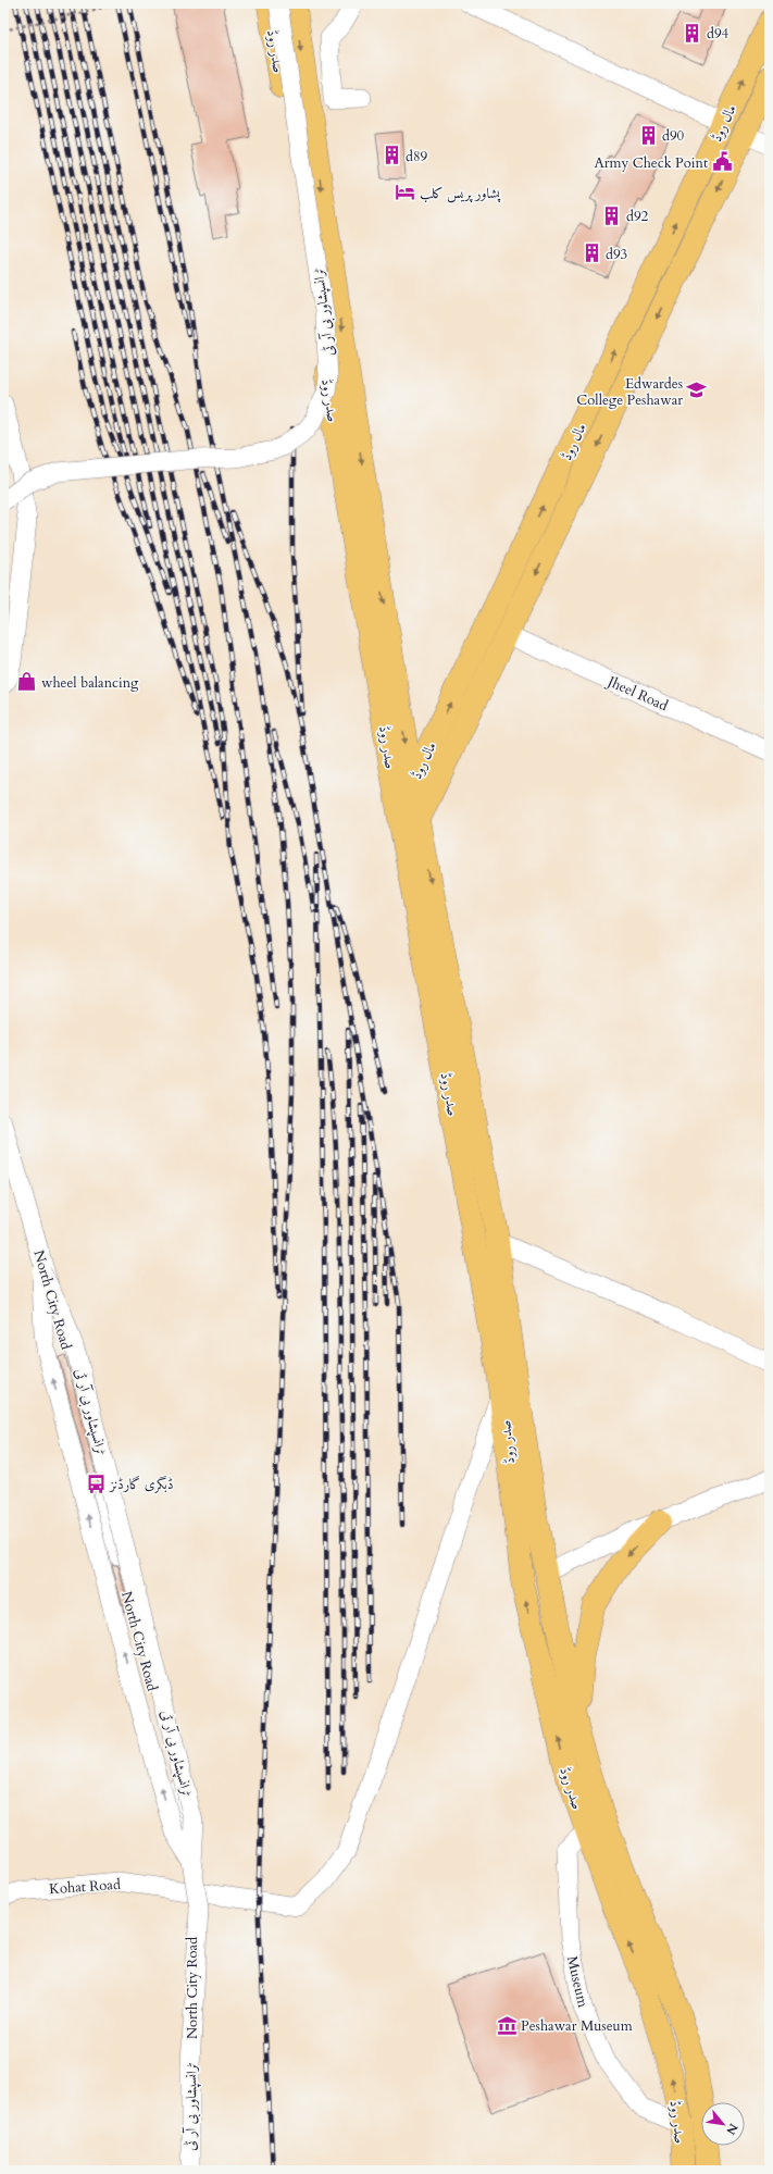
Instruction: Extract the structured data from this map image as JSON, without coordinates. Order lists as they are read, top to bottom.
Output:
{
  "streets": {
    "main road": ["صدر روڈ", "مال روڈ"],
    "street": [
      "ٹرانسپشاور بی آر ٹی",
      "Jheel Road",
      "North City Road",
      "Kohat Road",
      "Museum"
    ]
  },
  "crossings": [
    ["صدر روڈ", "مال روڈ"],
    ["صدر روڈ", "Kohat Road"],
    ["صدر روڈ", "Museum"],
    ["مال روڈ", "Jheel Road"],
    ["ٹرانسپشاور بی آر ٹی", "North City Road"],
    ["North City Road", "Kohat Road"]
  ],
  "places": {
    "building": [
      "d94",
      "d90",
      "d89",
      "d92",
      "d93"
    ],
    "public building": ["Army Check Point"],
    "hotel": ["پشاور پریس کلب"],
    "school or university": ["Edwardes College Peshawar"],
    "shop": ["wheel balancing"],
    "bus stop": ["ڈبگری گارڈنز"],
    "museum": ["Peshawar Museum"]
  },
  "north": "bottom right"
}
